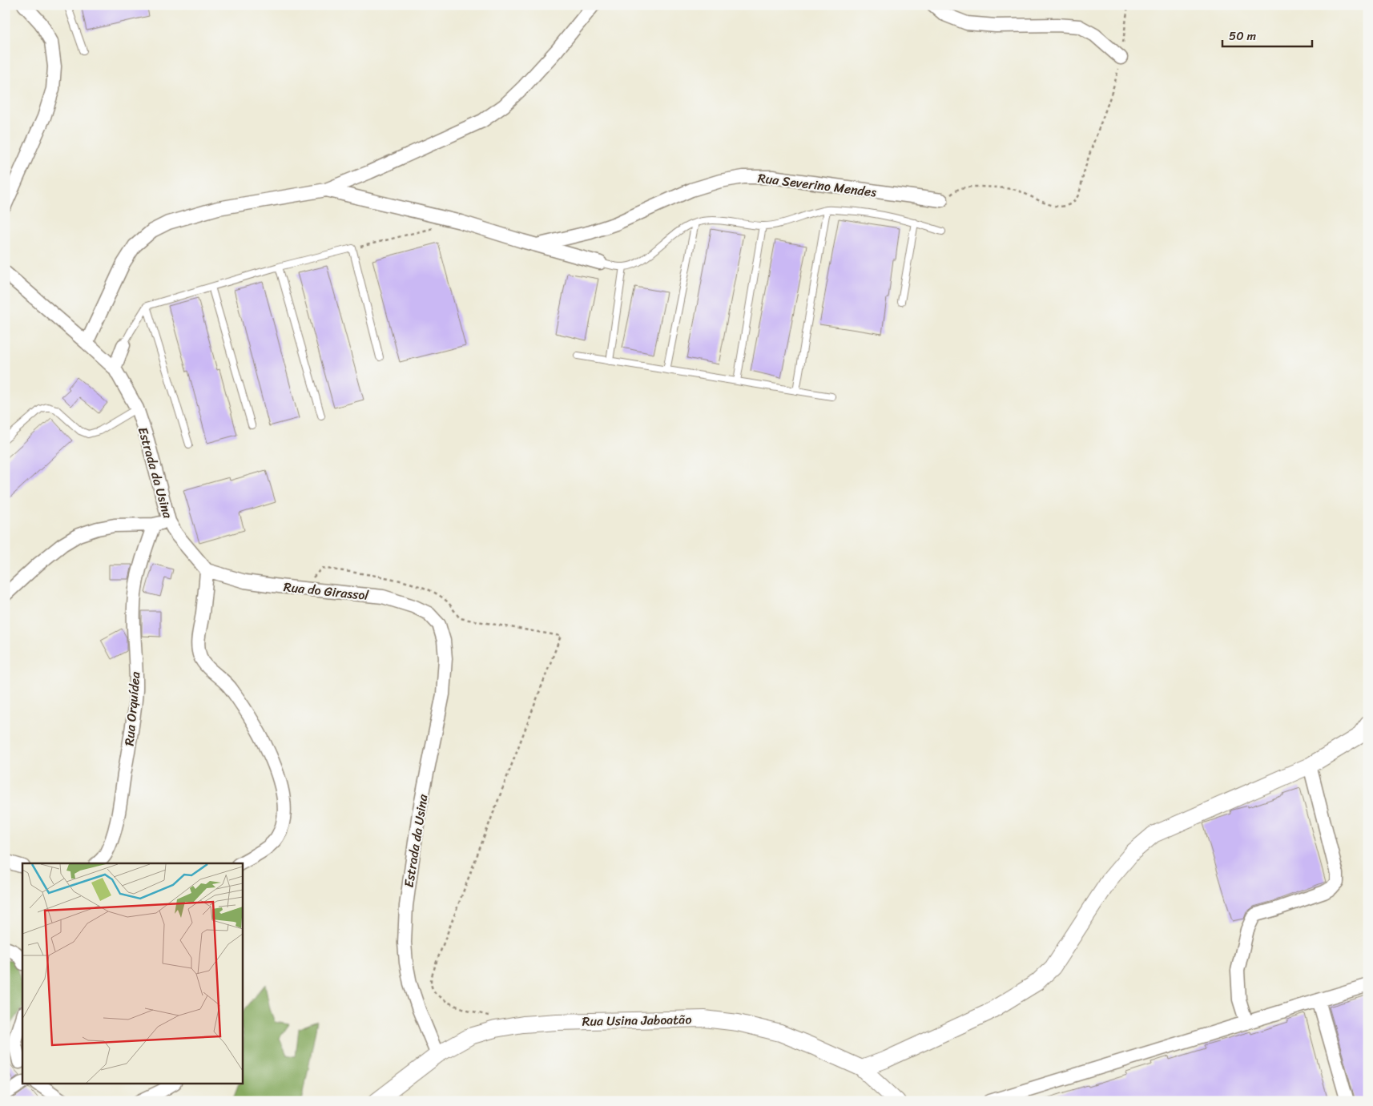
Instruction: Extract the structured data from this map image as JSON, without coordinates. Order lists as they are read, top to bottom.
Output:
{
  "streets": {
    "street": [
      "Rua Severino Mendes",
      "Estrada da Usina",
      "Rua do Girassol",
      "Rua Orquídea",
      "Rua Usina Jaboatão"
    ]
  },
  "crossings": [
    ["Estrada da Usina", "Rua do Girassol"],
    ["Estrada da Usina", "Rua Usina Jaboatão"]
  ],
  "scale_bar": "50 m"
}
